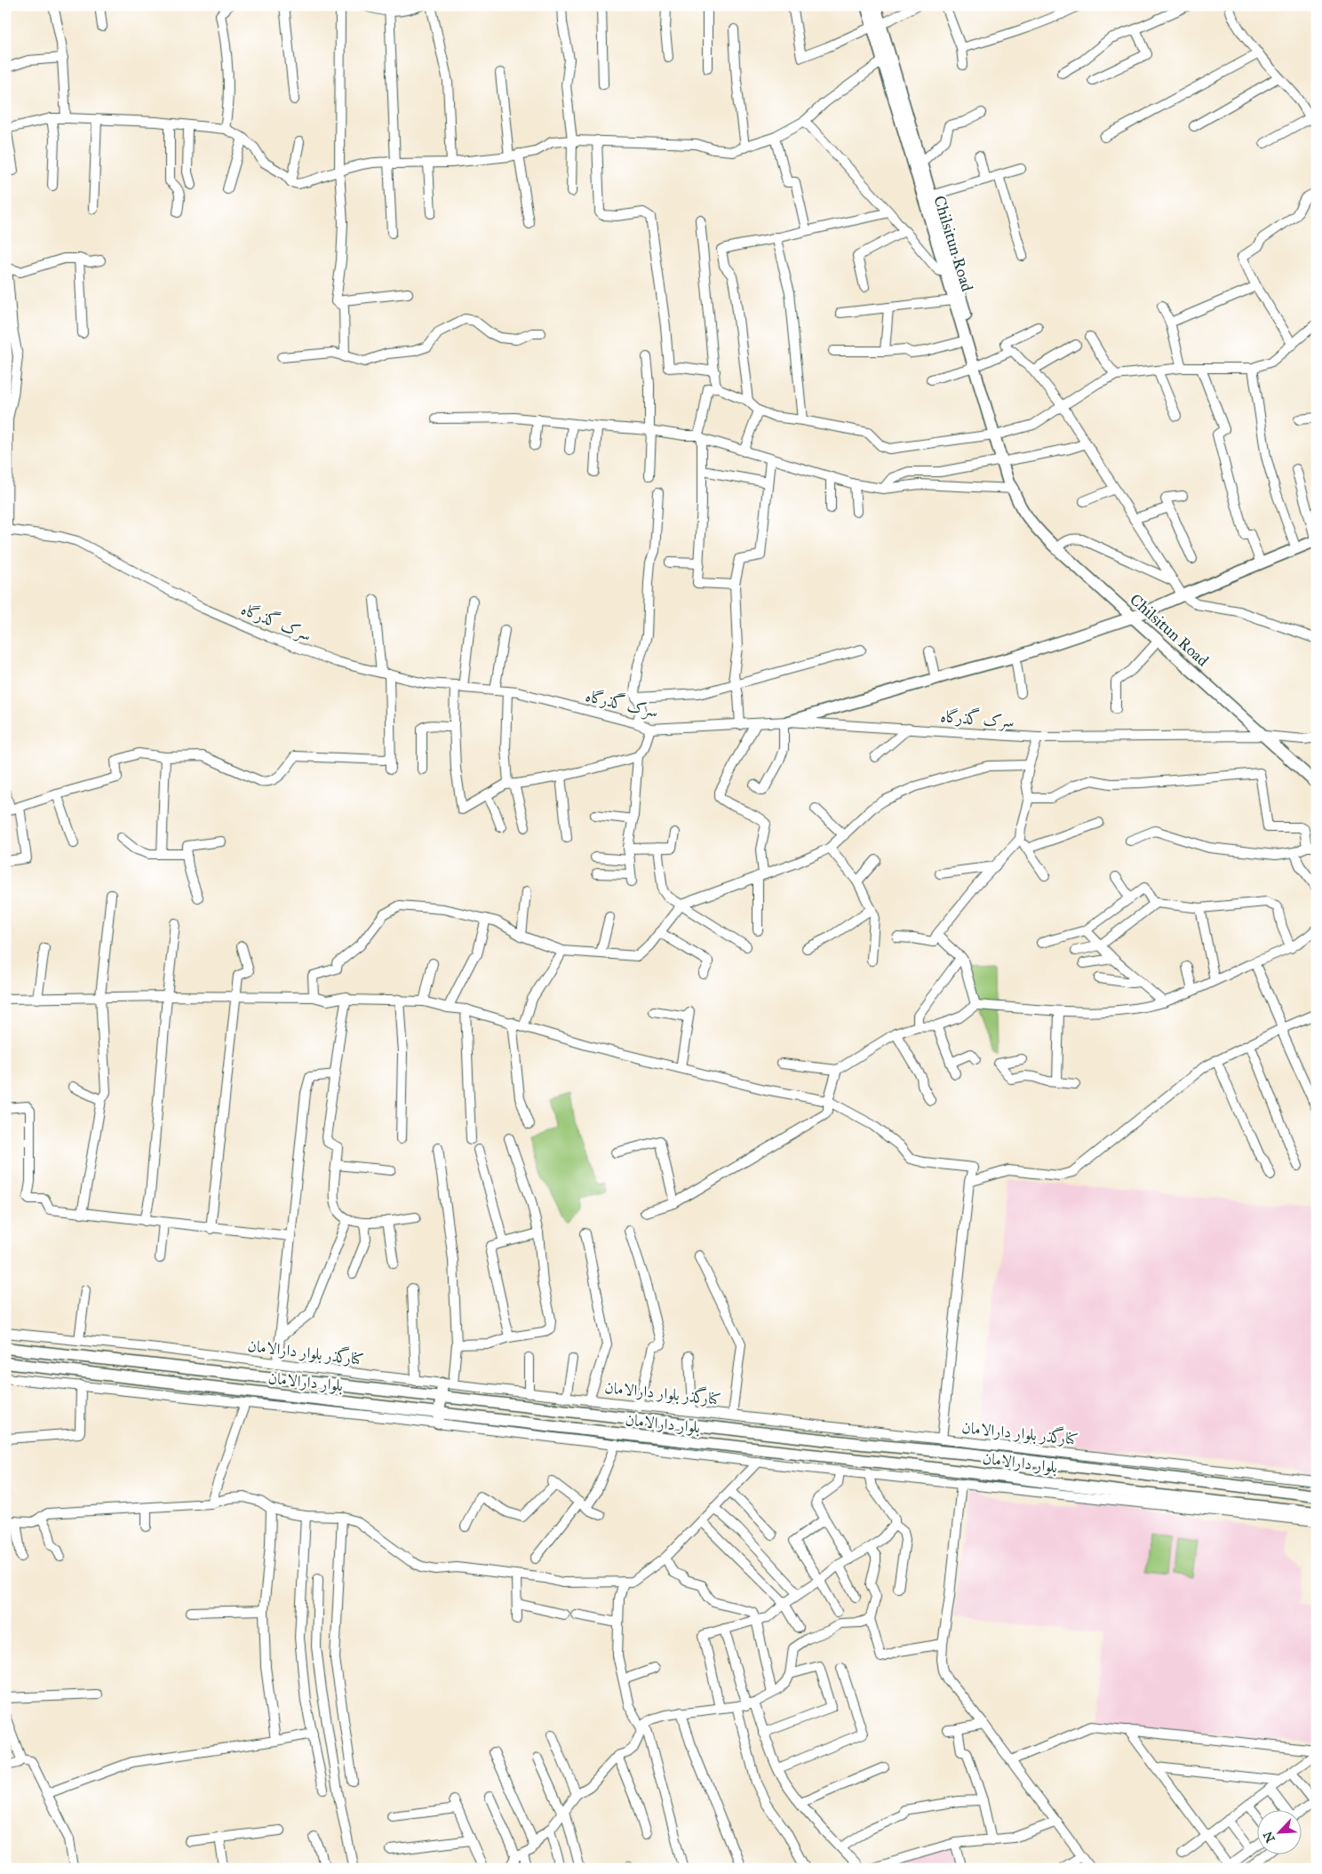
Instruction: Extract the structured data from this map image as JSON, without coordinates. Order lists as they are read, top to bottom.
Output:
{
  "streets": {
    "main road": ["Chilsitun Road", "بلوار دارالامان"],
    "street": ["سرک گذرگاه", "کنارگذر بلوار دارالامان"]
  },
  "crossings": [
    ["Chilsitun Road", "سرک گذرگاه"]
  ],
  "north": "bottom left"
}
